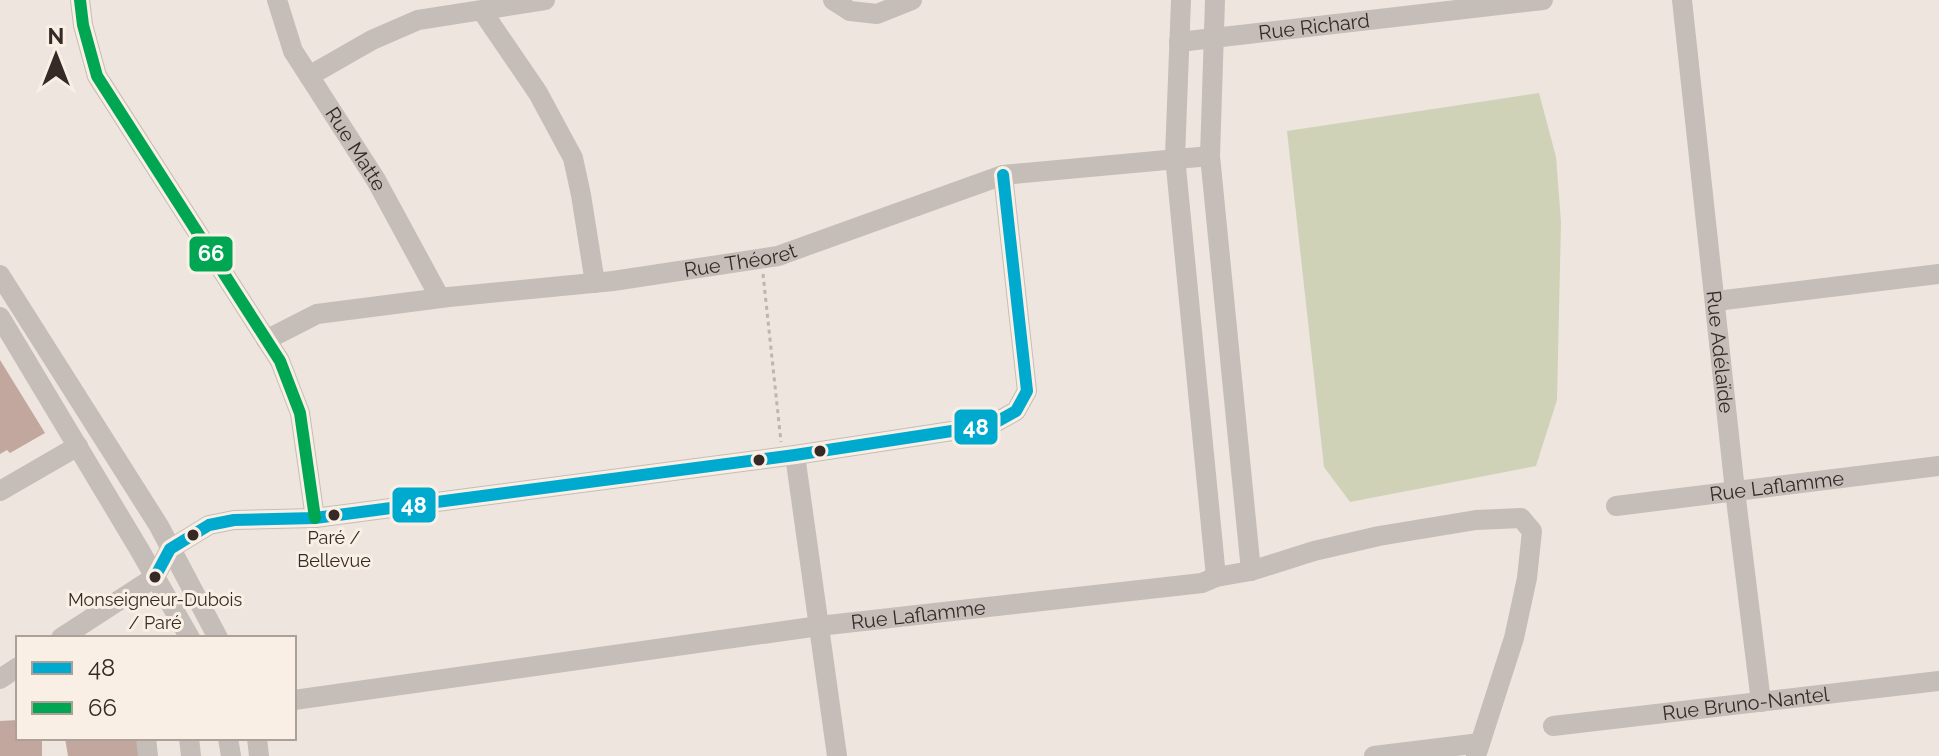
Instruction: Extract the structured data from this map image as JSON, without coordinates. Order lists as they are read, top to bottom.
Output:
{
  "streets": {
    "street": [
      "Rue Richard",
      "Rue Matte",
      "Rue Théoret",
      "Rue Adélaïde",
      "Rue Laflamme",
      "Rue Bruno-Nantel"
    ]
  },
  "crossings": [
    ["Rue Matte", "Rue Théoret"],
    ["Rue Adélaïde", "Rue Laflamme"],
    ["Rue Adélaïde", "Rue Bruno-Nantel"]
  ],
  "places": ["Paré / Bellevue", "Monseigneur-Dubois / Paré"],
  "lines": ["transit line 66", "transit line 48"],
  "legend": ["48", "66"],
  "north": "top"
}
